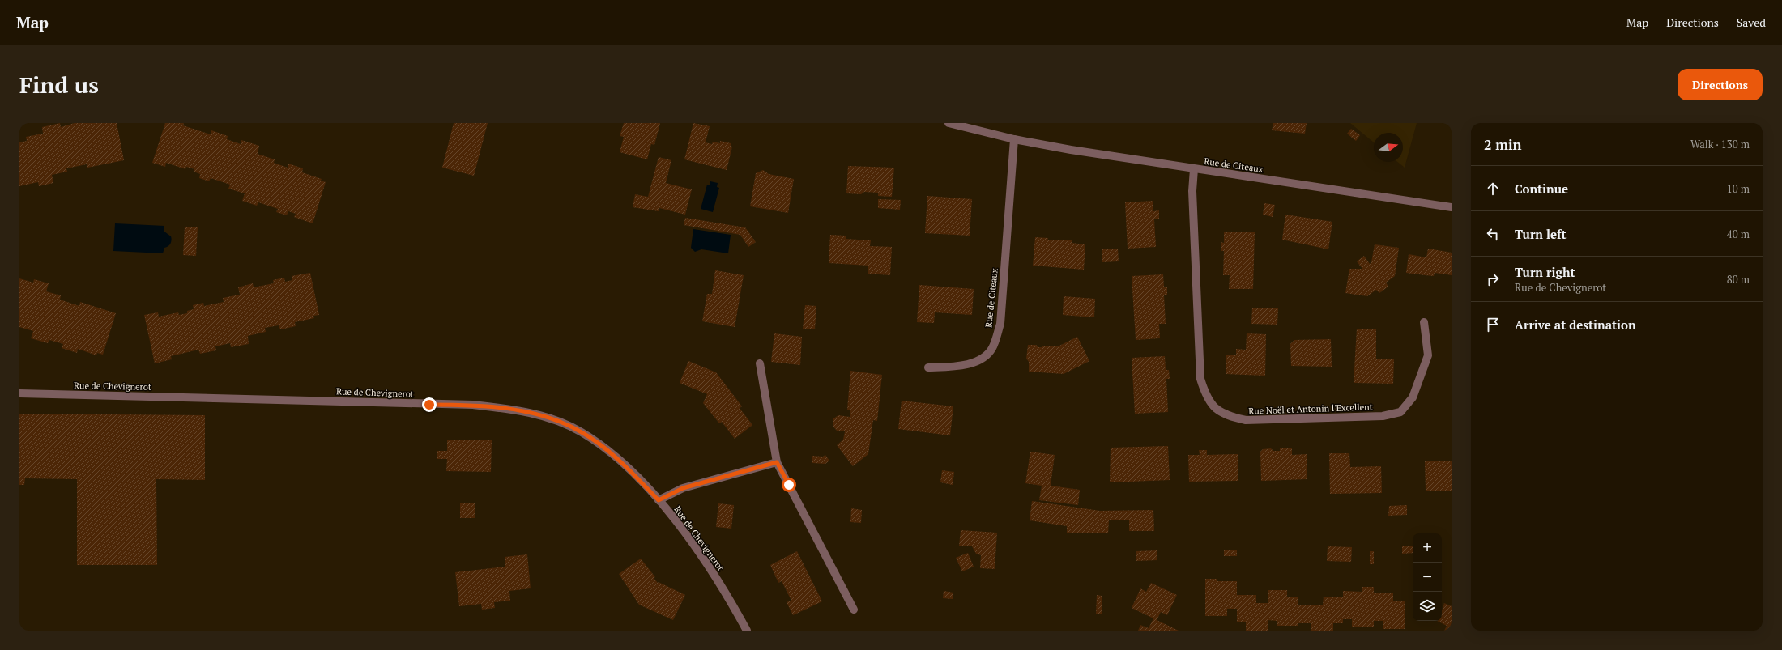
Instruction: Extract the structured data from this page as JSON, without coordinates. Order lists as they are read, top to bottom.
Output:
{
  "streets": {
    "street": ["Rue de Citeaux", "Rue de Chevignerot", "Rue Noël et Antonin l'Excellent"]
  },
  "crossings": [
    ["Rue de Citeaux", "Rue Noël et Antonin l'Excellent"]
  ],
  "north": "right",
  "page": {
    "header": "Map",
    "nav": ["Map", "Directions", "Saved"],
    "buttons": "Directions",
    "title": "Find us",
    "heading": ["2 min", "Walk · 130 m"],
    "list": [
      ["Continue", "10 m"],
      ["Turn left", "40 m"],
      ["Turn right", "Rue de Chevignerot", "80 m"],
      "Arrive at destination"
    ],
    "map_buttons": ["+", "−"]
  }
}
